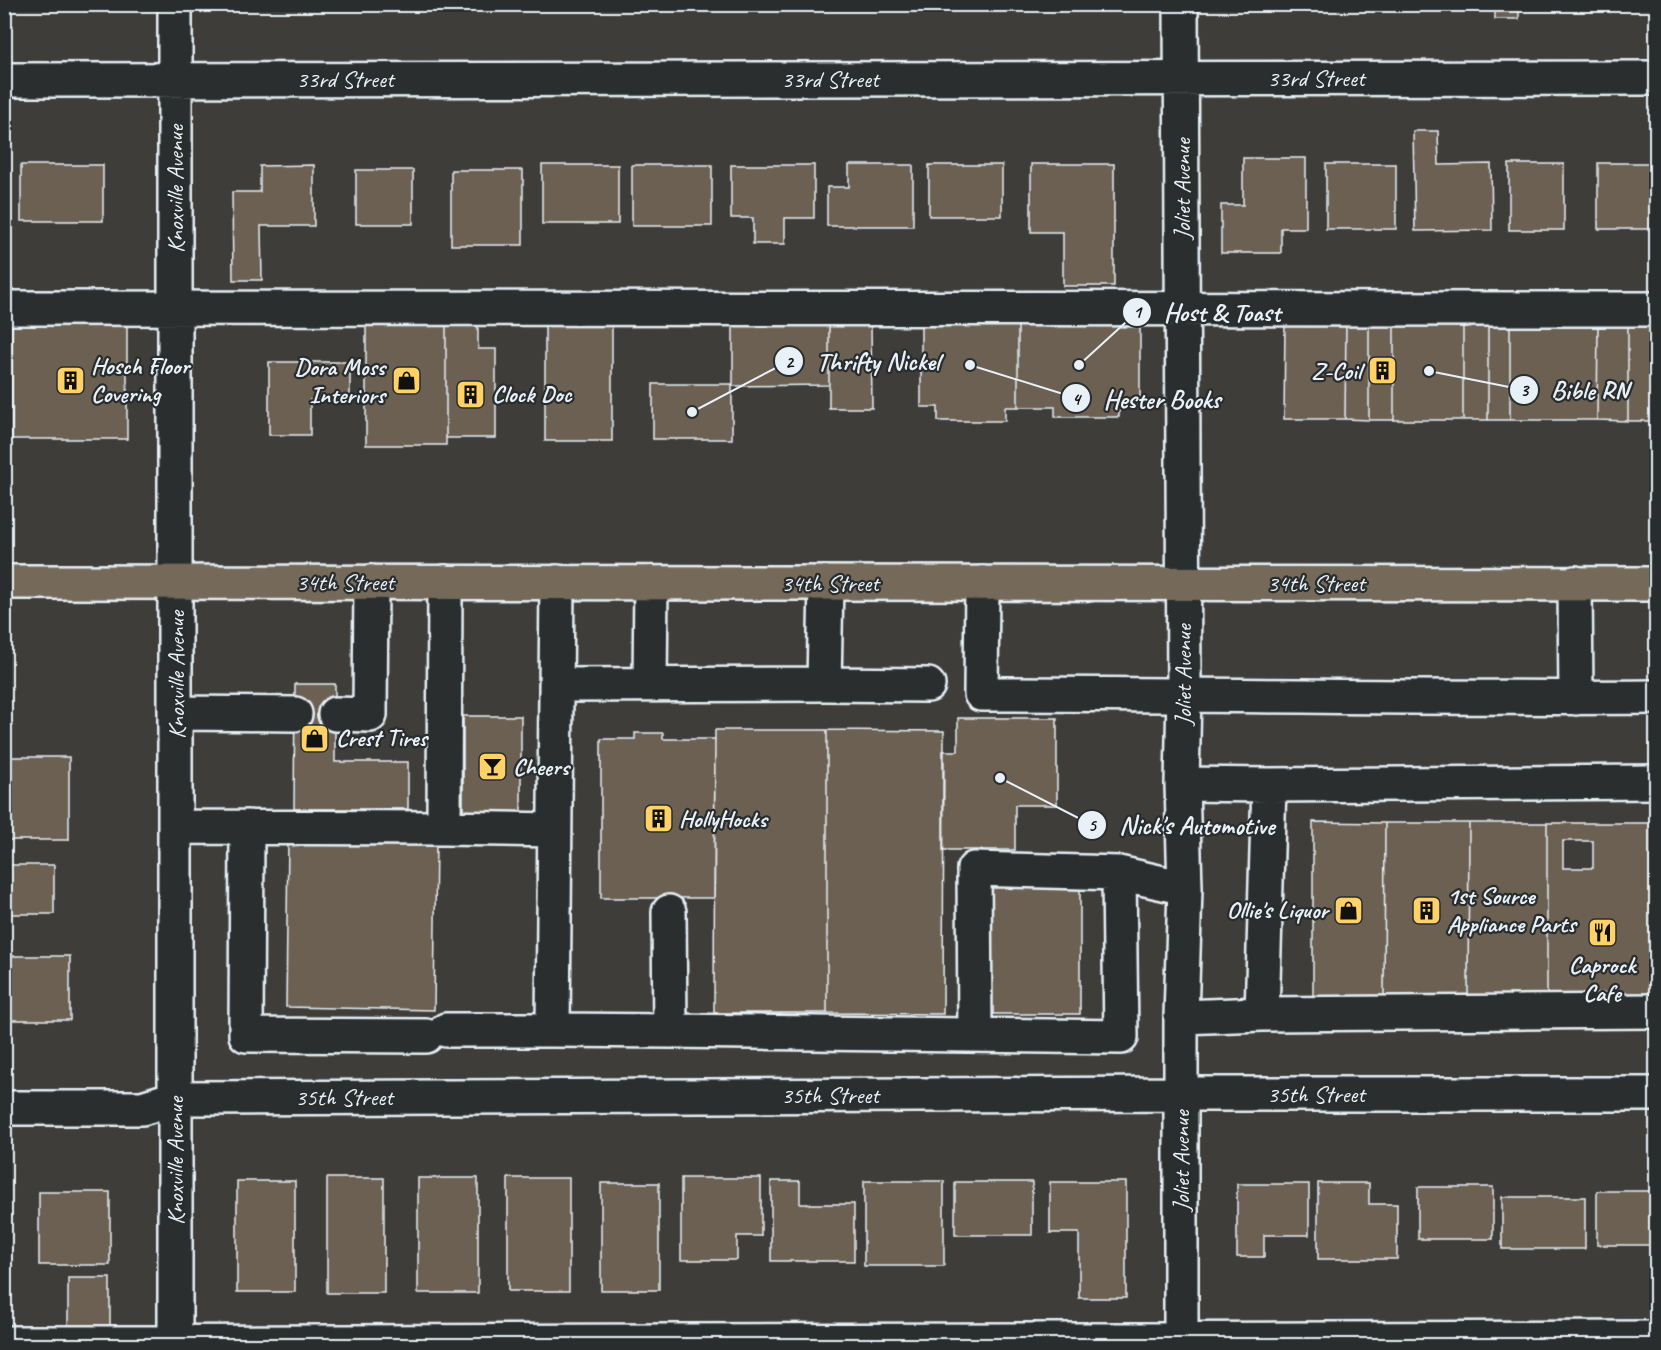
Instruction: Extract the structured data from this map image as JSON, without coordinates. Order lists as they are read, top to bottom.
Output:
{
  "streets": {
    "main road": ["34th Street"],
    "street": [
      "33rd Street",
      "Knoxville Avenue",
      "Joliet Avenue",
      "35th Street"
    ]
  },
  "crossings": [
    ["33rd Street", "Knoxville Avenue"],
    ["33rd Street", "Joliet Avenue"],
    ["Knoxville Avenue", "34th Street"],
    ["Knoxville Avenue", "35th Street"],
    ["Joliet Avenue", "34th Street"],
    ["Joliet Avenue", "35th Street"]
  ],
  "places": {
    "other": [
      "Hester Books",
      "Host & Toast",
      "Bible RN",
      "Thrifty Nickel",
      "Nick's Automotive"
    ],
    "building": [
      "Z-Coil",
      "Hosch Floor Covering",
      "Clock Doc",
      "HollyHocks",
      "1st Source Appliance Parts"
    ],
    "shop": ["Dora Moss Interiors", "Crest Tires", "Ollie's Liquor"],
    "bar": ["Cheers"],
    "restaurant": ["Caprock Cafe"]
  }
}
